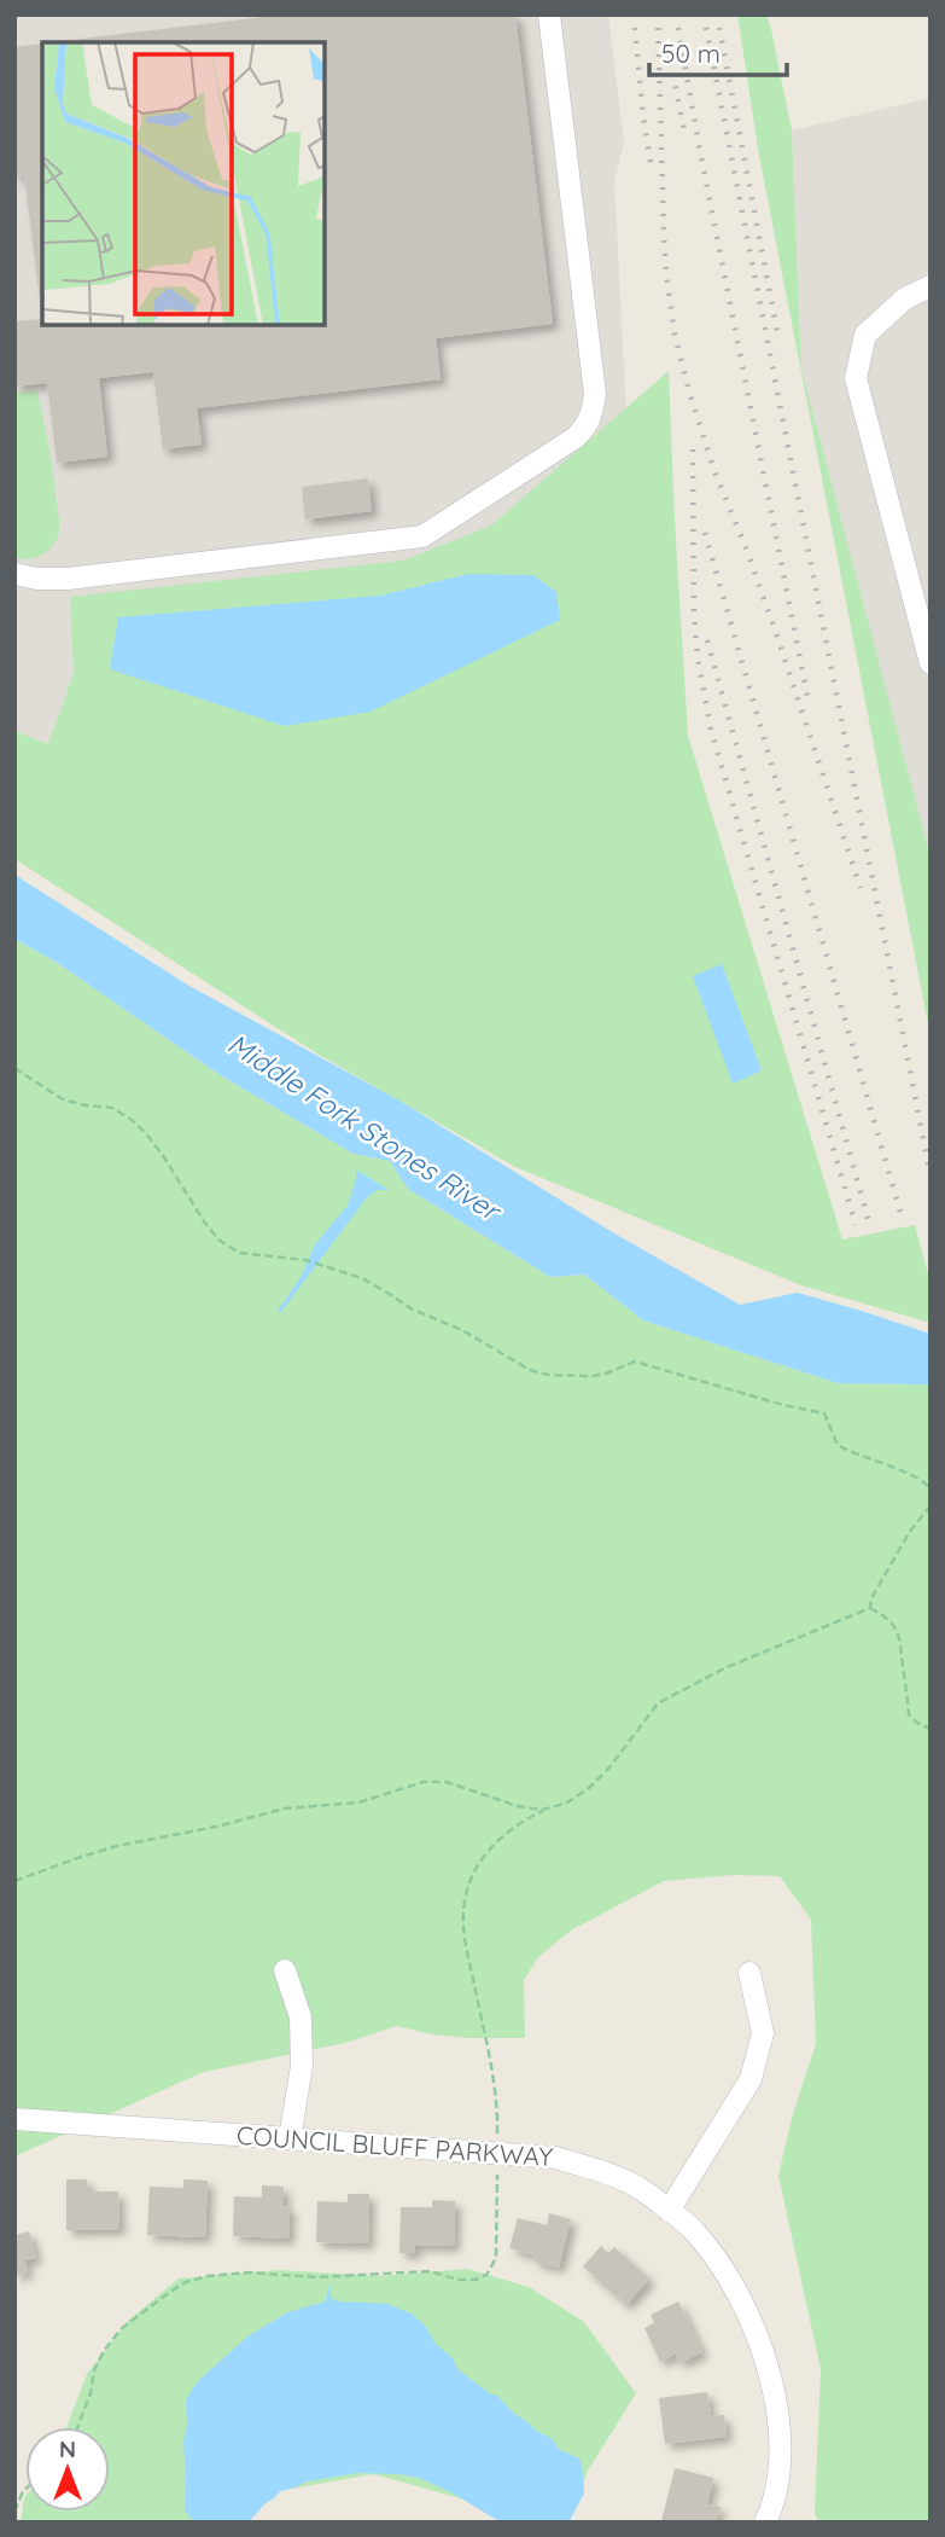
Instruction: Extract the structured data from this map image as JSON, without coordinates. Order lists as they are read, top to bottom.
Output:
{
  "streets": {
    "street": ["COUNCIL BLUFF PARKWAY"]
  },
  "water": ["Middle Fork Stones River"],
  "scale_bar": "50 m",
  "north": "top"
}
